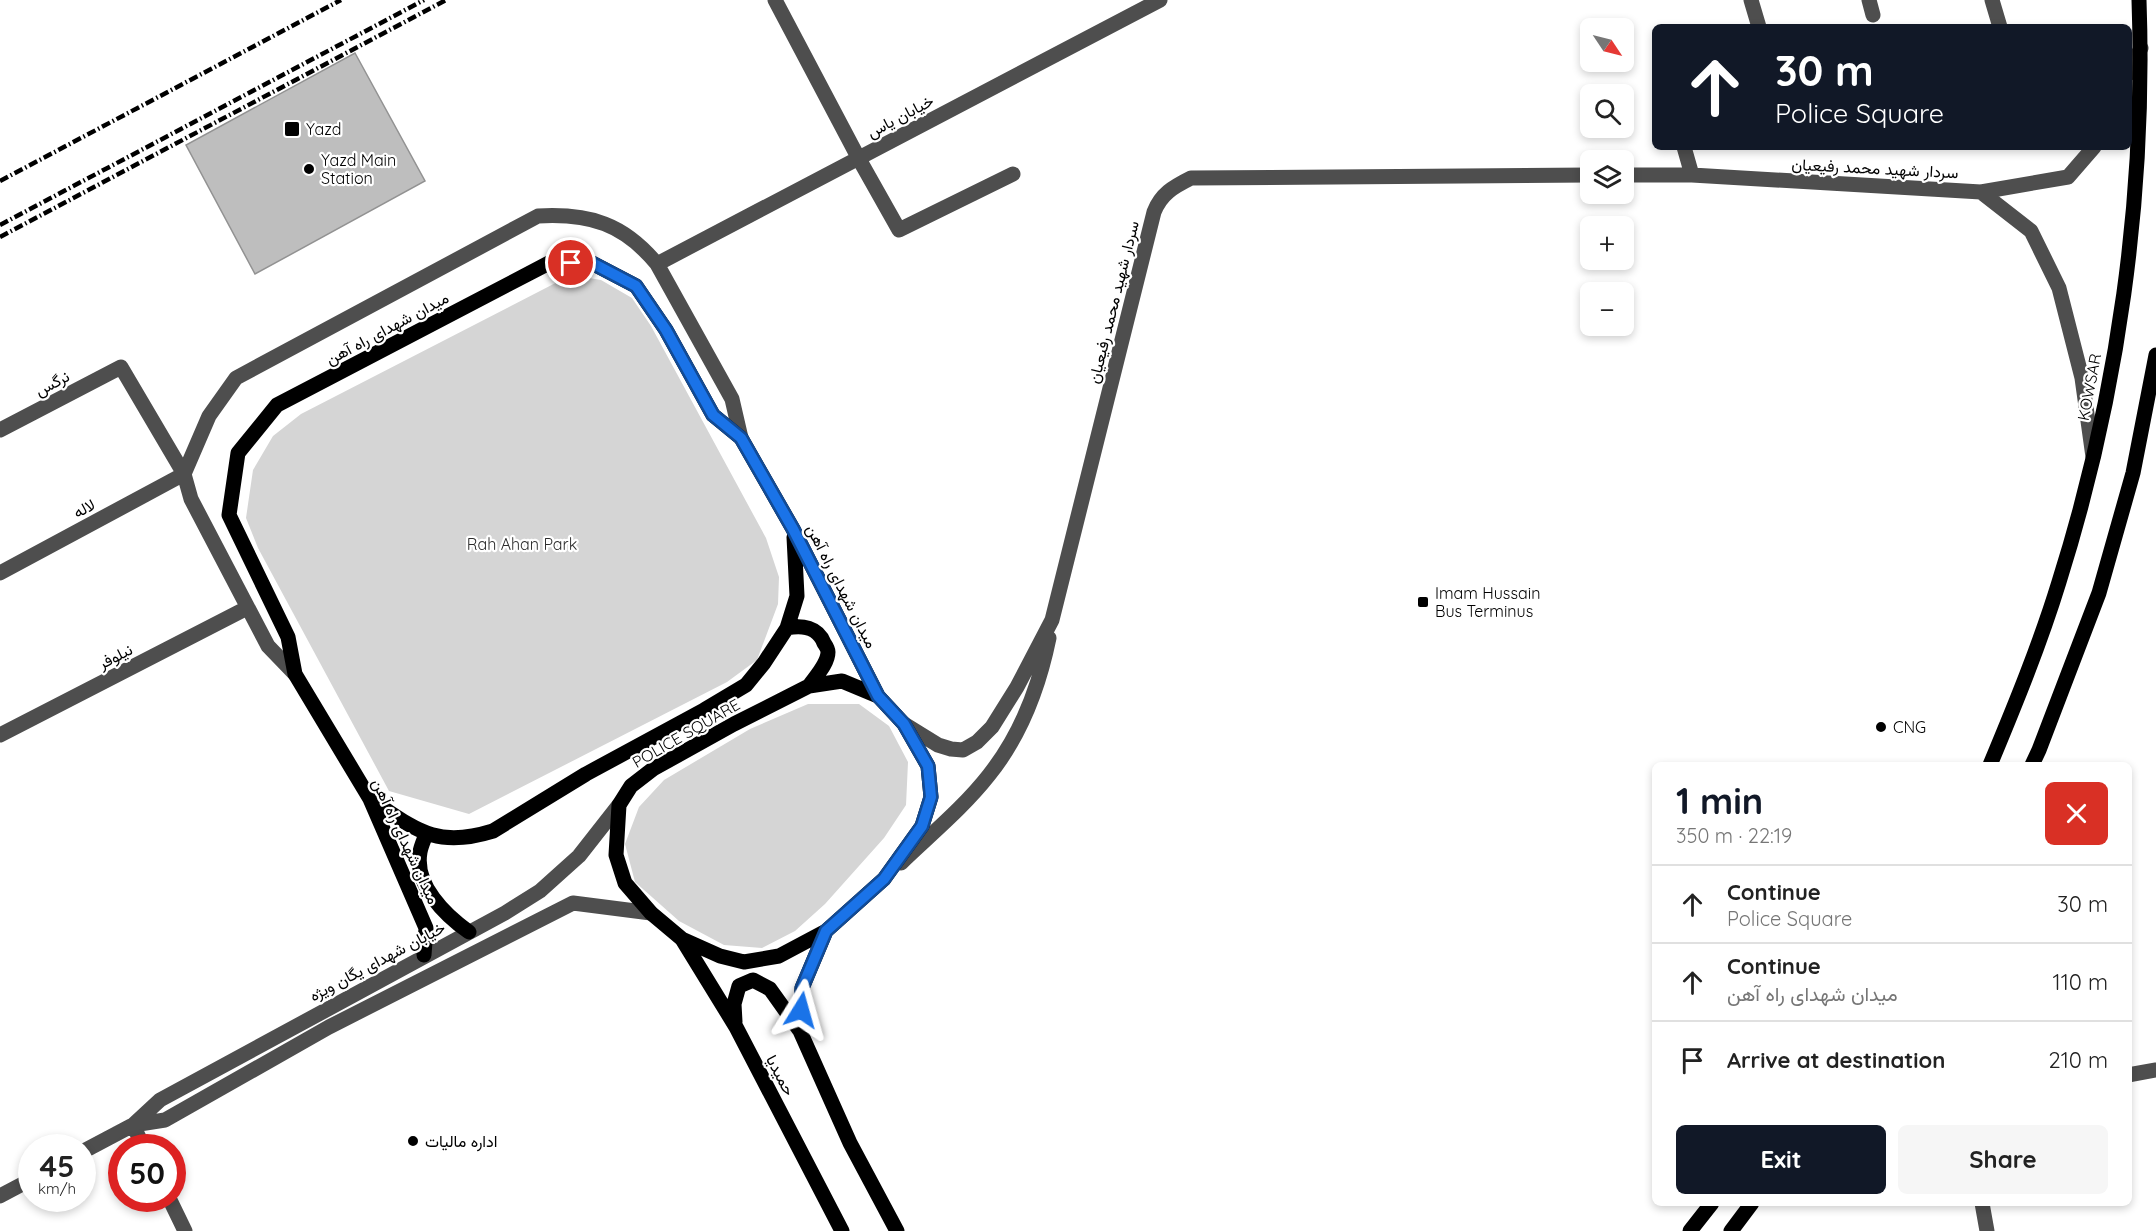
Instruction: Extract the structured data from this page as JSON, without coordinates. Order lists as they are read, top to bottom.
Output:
{
  "streets": {
    "main road": [
      "میدان شهدای راه آهن",
      "KOWSAR",
      "POLICE SQUARE",
      "حمیدیا"
    ],
    "street": [
      "خیابان یاس",
      "سردار شهید محمد رفیعیان",
      "نرگس",
      "لاله",
      "نیلوفر",
      "خیابان شهدای یگان ویژه"
    ]
  },
  "crossings": [
    ["سردار شهید محمد رفیعیان", "POLICE SQUARE"],
    ["میدان شهدای راه آهن", "POLICE SQUARE"],
    ["میدان شهدای راه آهن", "خیابان شهدای یگان ویژه"],
    ["نرگس", "لاله"],
    ["POLICE SQUARE", "خیابان شهدای یگان ویژه"],
    ["POLICE SQUARE", "حمیدیا"]
  ],
  "parks": ["Rah Ahan Park"],
  "places": {
    "transit": ["Yazd", "Imam Hussain Bus Terminus"],
    "other": ["Yazd Main Station", "CNG", "اداره مالیات"]
  },
  "north": "bottom right",
  "page": {
    "map_buttons": ["+", "−"],
    "turn": ["30 m", "Police Square"],
    "heading": ["1 min", "350 m · 22:19"],
    "list": [
      {
        "name": "Continue",
        "note": "Police Square",
        "value": "30 m"
      },
      {
        "name": "Continue",
        "note": "میدان شهدای راه آهن",
        "value": "110 m"
      },
      {
        "name": "Arrive at destination",
        "value": "210 m"
      }
    ],
    "buttons": ["Exit", "Share"],
    "speed": "45 km/h",
    "limit": "50"
  }
}
